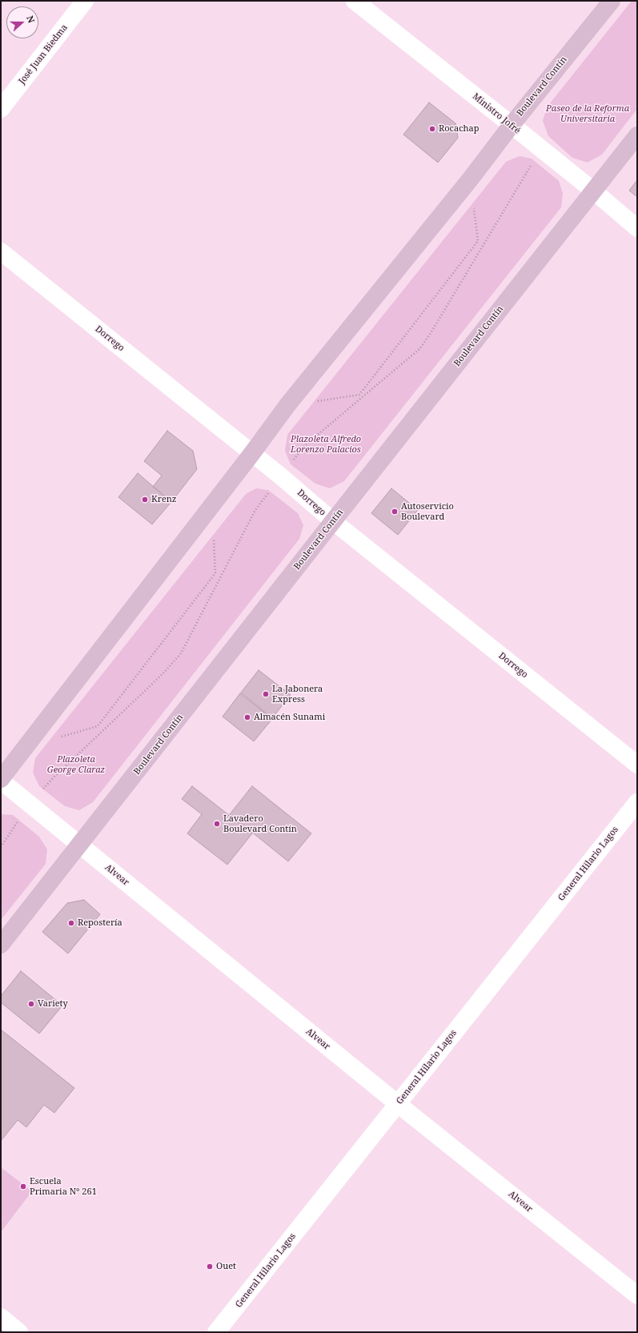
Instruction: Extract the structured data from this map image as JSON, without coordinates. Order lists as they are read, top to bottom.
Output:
{
  "streets": {
    "main road": ["Boulevard Contín"],
    "street": [
      "José Juan Biedma",
      "Ministro Jofré",
      "Dorrego",
      "General Hilario Lagos",
      "Alvear"
    ]
  },
  "crossings": [
    ["Boulevard Contín", "Ministro Jofré"],
    ["Boulevard Contín", "Dorrego"],
    ["Boulevard Contín", "Alvear"],
    ["General Hilario Lagos", "Alvear"]
  ],
  "parks": ["Paseo de la Reforma Universitaria", "Plazoleta Alfredo Lorenzo Palacios", "Plazoleta George Claraz"],
  "places": [
    "Rocachap",
    "Krenz",
    "Autoservicio Boulevard",
    "La Jabonera Express",
    "Almacén Sunami",
    "Lavadero Boulevard Contín",
    "Repostería",
    "Variety",
    "Escuela Primaria N° 261",
    "Ouet"
  ],
  "north": "right"
}
